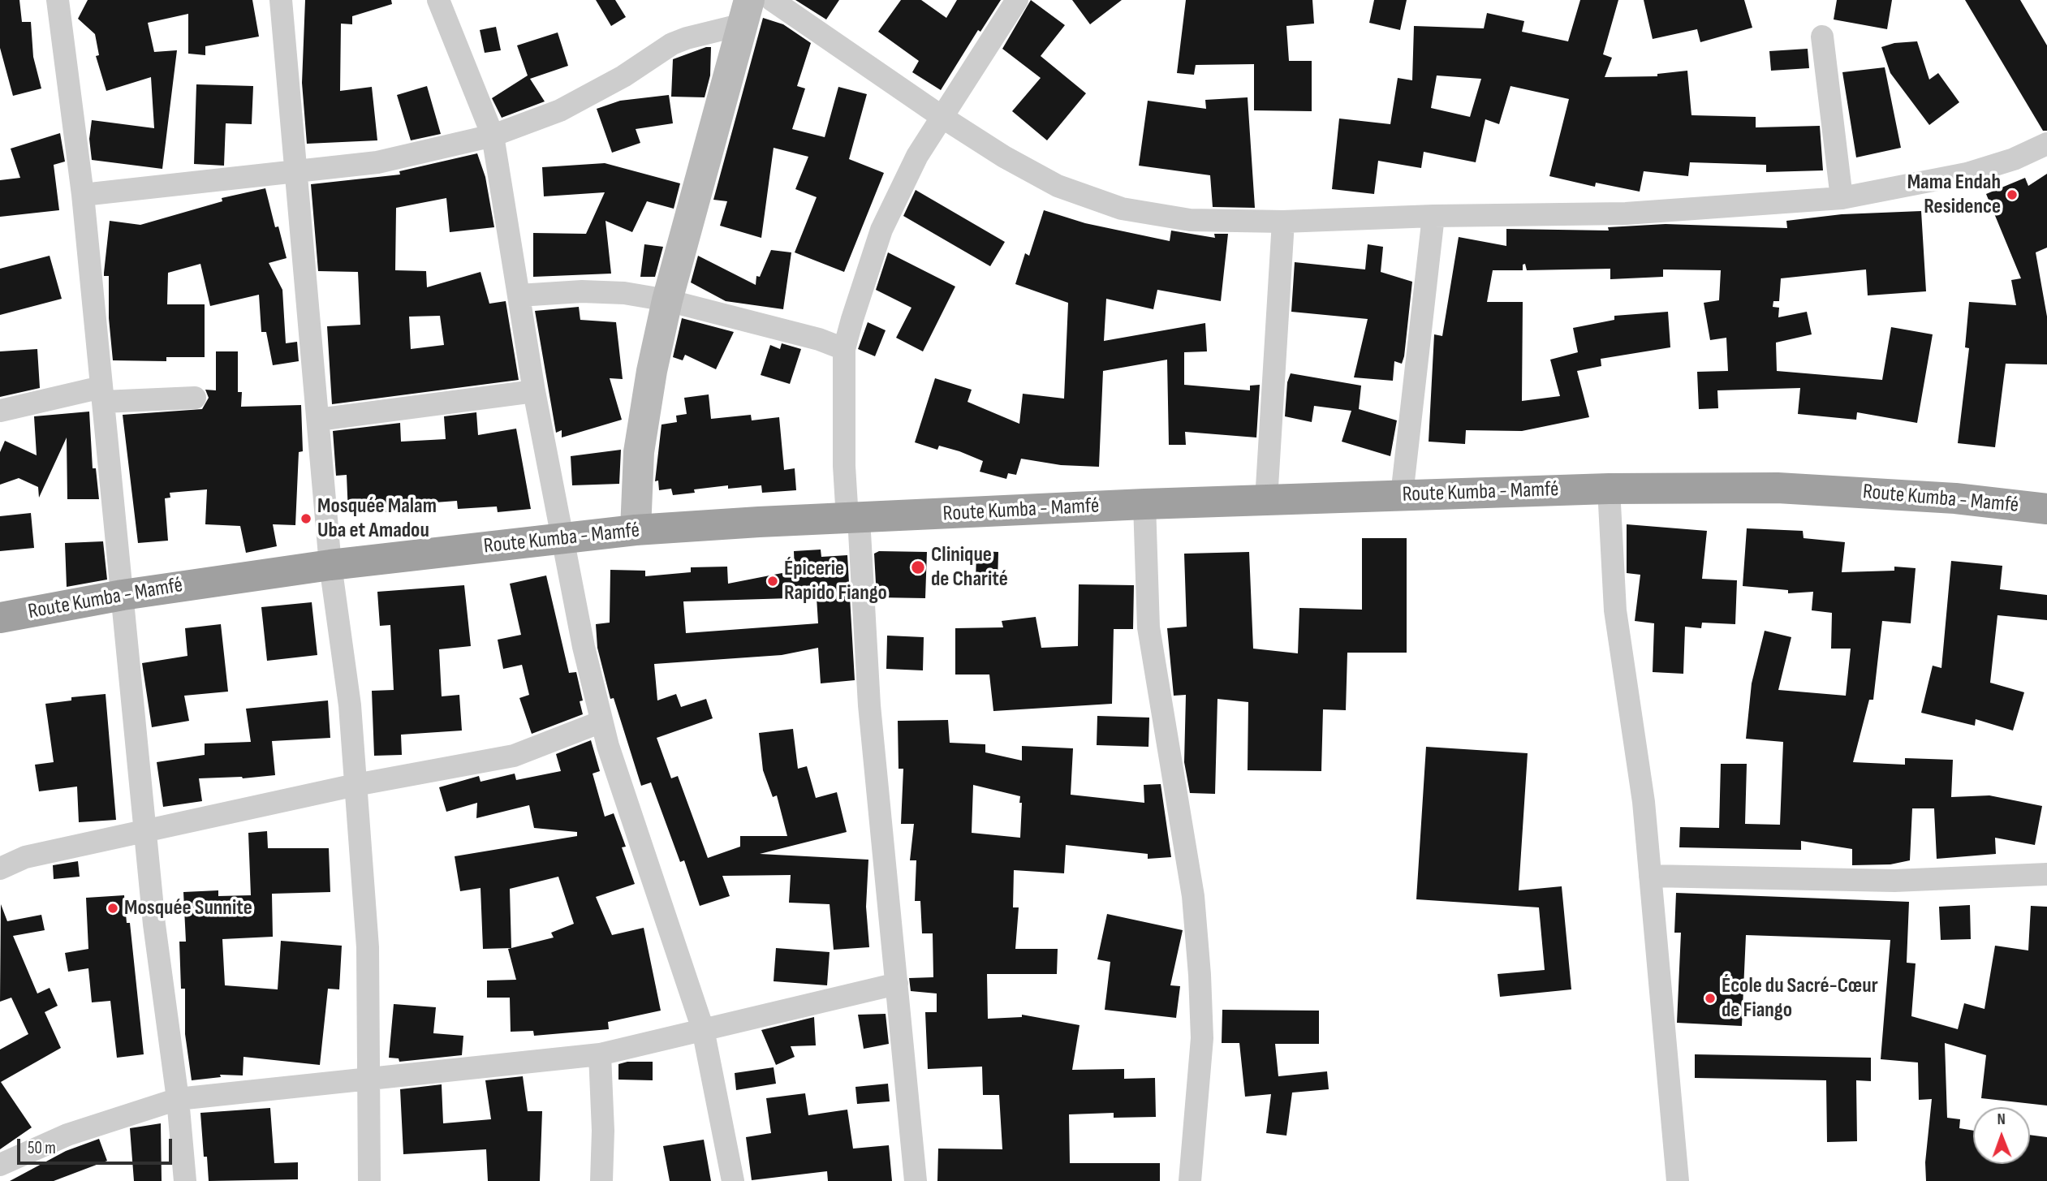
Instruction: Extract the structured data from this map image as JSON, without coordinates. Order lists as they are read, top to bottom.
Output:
{
  "streets": {
    "highway": ["Route Kumba - Mamfé"]
  },
  "places": [
    "Mama Endah Residence",
    "Mosquée Malam Uba et Amadou",
    "Clinique de Charité",
    "Épicerie Rapido Fiango",
    "Mosquée Sunnite",
    "École du Sacré-Cœur de Fiango"
  ],
  "scale_bar": "50 m",
  "north": "top"
}
